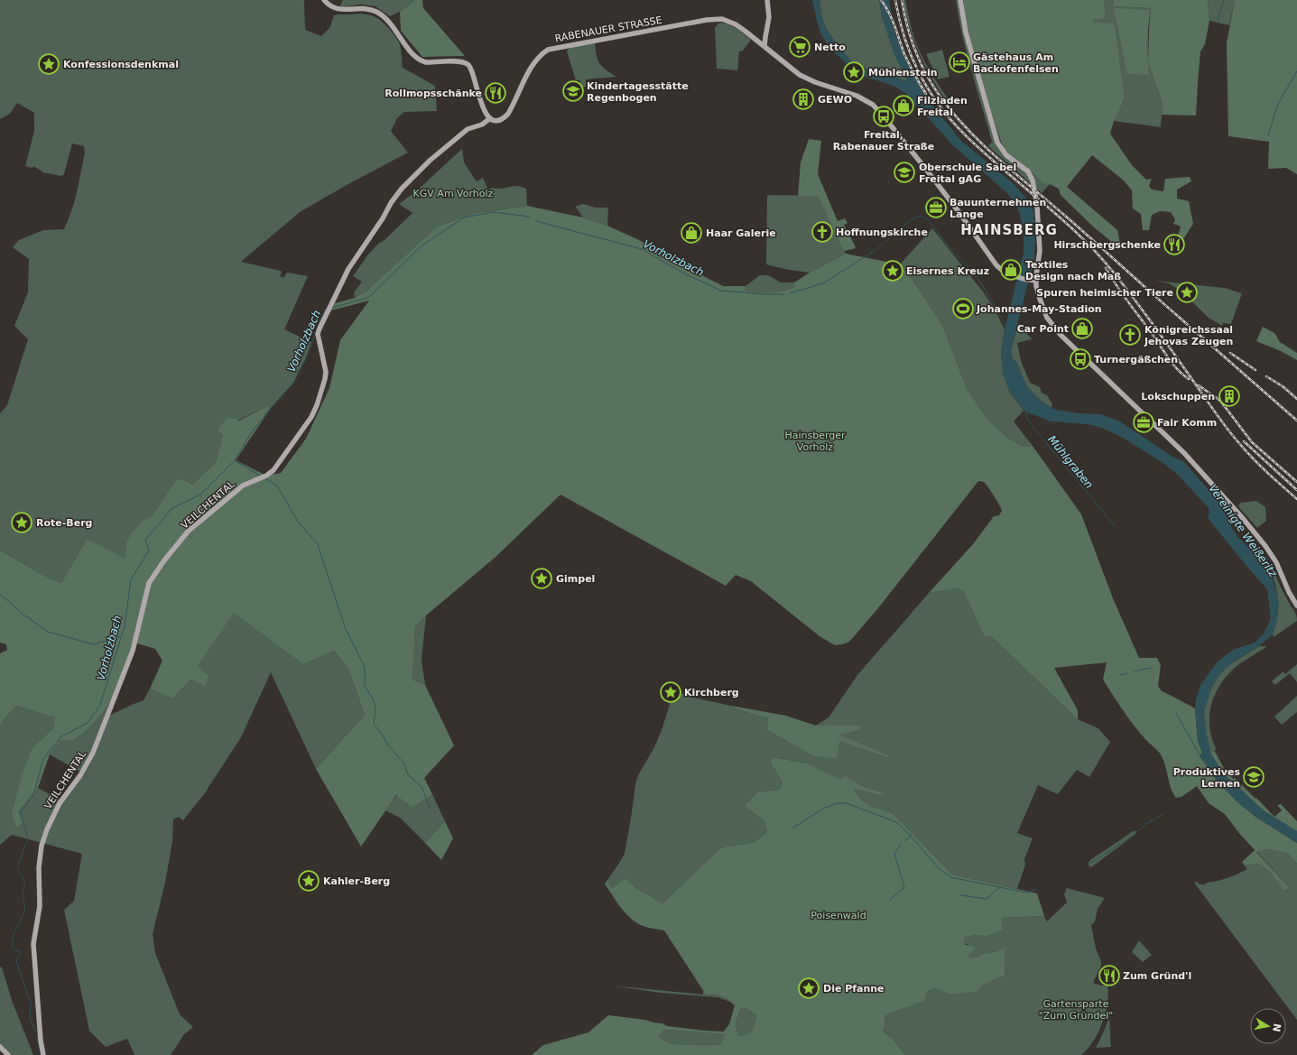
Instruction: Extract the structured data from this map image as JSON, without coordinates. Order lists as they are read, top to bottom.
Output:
{
  "streets": {
    "main road": ["RABENAUER STRASSE", "VEILCHENTAL"]
  },
  "crossings": [
    ["RABENAUER STRASSE", "VEILCHENTAL"]
  ],
  "districts": ["HAINSBERG"],
  "water": ["Vorholzbach", "Mühlgraben", "Vereinigte Weißeritz"],
  "parks": [
    "KGV Am Vorholz",
    "Hainsberger Vorholz",
    "Poisenwald",
    "Gartensparte \"Zum Gründel\""
  ],
  "places": {
    "supermarket": ["Netto"],
    "hotel": ["Gästehaus Am Backofenfelsen"],
    "place": [
      "Konfessionsdenkmal",
      "Mühlenstein",
      "Eisernes Kreuz",
      "Spuren heimischer Tiere",
      "Rote-Berg",
      "Gimpel",
      "Kirchberg",
      "Kahler-Berg",
      "Die Pfanne"
    ],
    "school or university": ["Kindertagesstätte Regenbogen", "Oberschule Sabel Freital gAG", "Produktives Lernen"],
    "restaurant": ["Rollmopsschänke", "Hirschbergschenke", "Zum Gründ'l"],
    "building": ["GEWO", "Lokschuppen"],
    "shop": [
      "Filzladen Freital",
      "Haar Galerie",
      "Textiles Design nach Maß",
      "Car Point"
    ],
    "bus stop": ["Freital, Rabenauer Straße", "Turnergäßchen"],
    "office": ["Bauunternehmen Lange", "Fair Komm"],
    "church": ["Hoffnungskirche", "Königreichssaal Jehovas Zeugen"],
    "sports": ["Johannes-May-Stadion"]
  },
  "north": "right"
}
